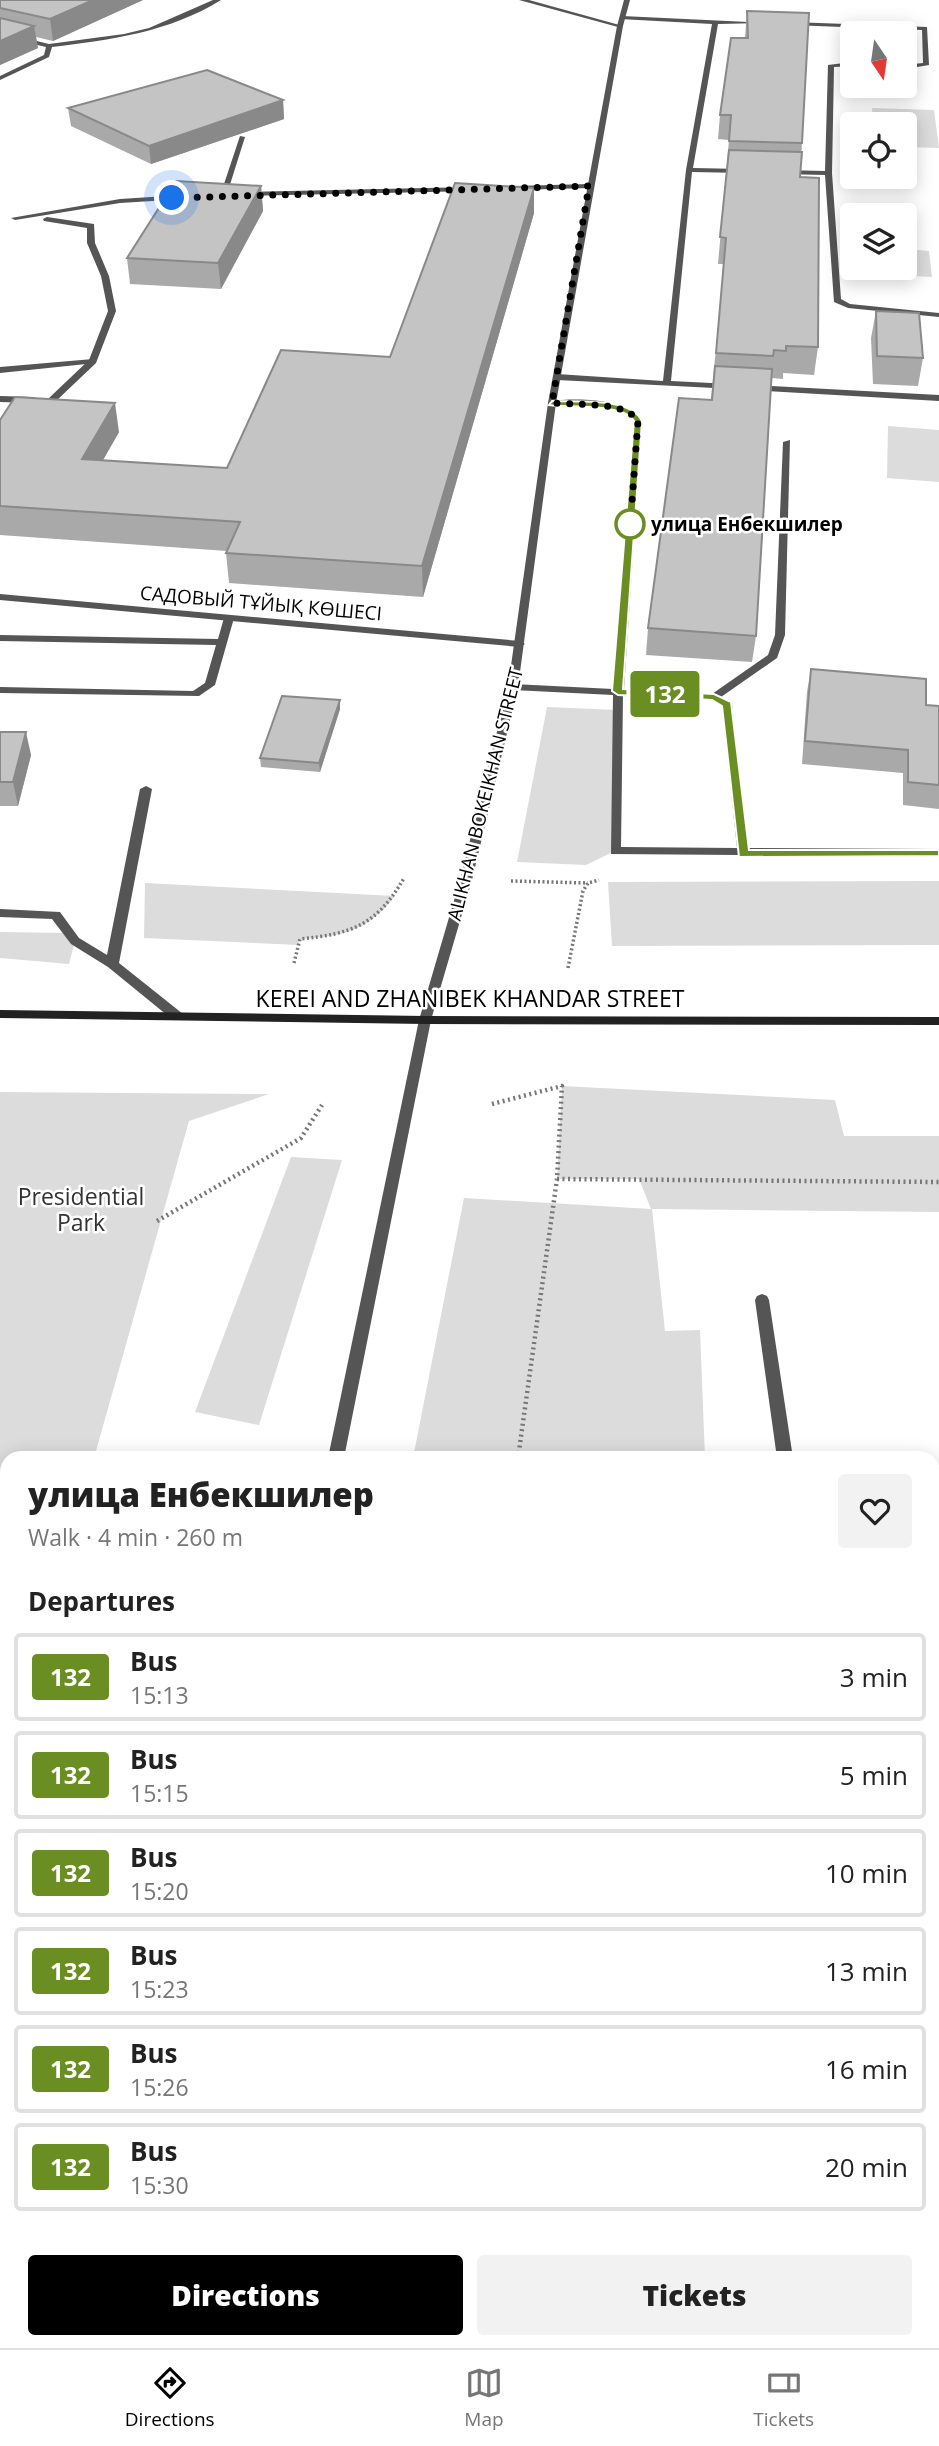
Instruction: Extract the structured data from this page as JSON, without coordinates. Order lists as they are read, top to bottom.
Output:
{
  "streets": {
    "main road": ["KEREI AND ZHANIBEK KHANDAR STREET"],
    "street": ["САДОВЫЙ ТҰЙЫҚ КӨШЕСІ", "ALIKHAN BOKEIKHAN STREET"]
  },
  "crossings": [
    ["САДОВЫЙ ТҰЙЫҚ КӨШЕСІ", "ALIKHAN BOKEIKHAN STREET"],
    ["ALIKHAN BOKEIKHAN STREET", "KEREI AND ZHANIBEK KHANDAR STREET"]
  ],
  "parks": ["Presidential Park"],
  "places": ["улица Енбекшилер"],
  "lines": ["bus line 132"],
  "north": "bottom",
  "page": {
    "on_map": "132",
    "heading": [
      ["улица Енбекшилер", "Walk · 4 min · 260 m"],
      "Departures"
    ],
    "list": [
      {
        "mark": "132",
        "name": "Bus",
        "note": "15:13",
        "value": "3 min"
      },
      {
        "mark": "132",
        "name": "Bus",
        "note": "15:15",
        "value": "5 min"
      },
      {
        "mark": "132",
        "name": "Bus",
        "note": "15:20",
        "value": "10 min"
      },
      {
        "mark": "132",
        "name": "Bus",
        "note": "15:23",
        "value": "13 min"
      },
      {
        "mark": "132",
        "name": "Bus",
        "note": "15:26",
        "value": "16 min"
      },
      {
        "mark": "132",
        "name": "Bus",
        "note": "15:30",
        "value": "20 min"
      }
    ],
    "buttons": ["Directions", "Tickets"],
    "tabs": ["Directions", "Map", "Tickets"]
  }
}
